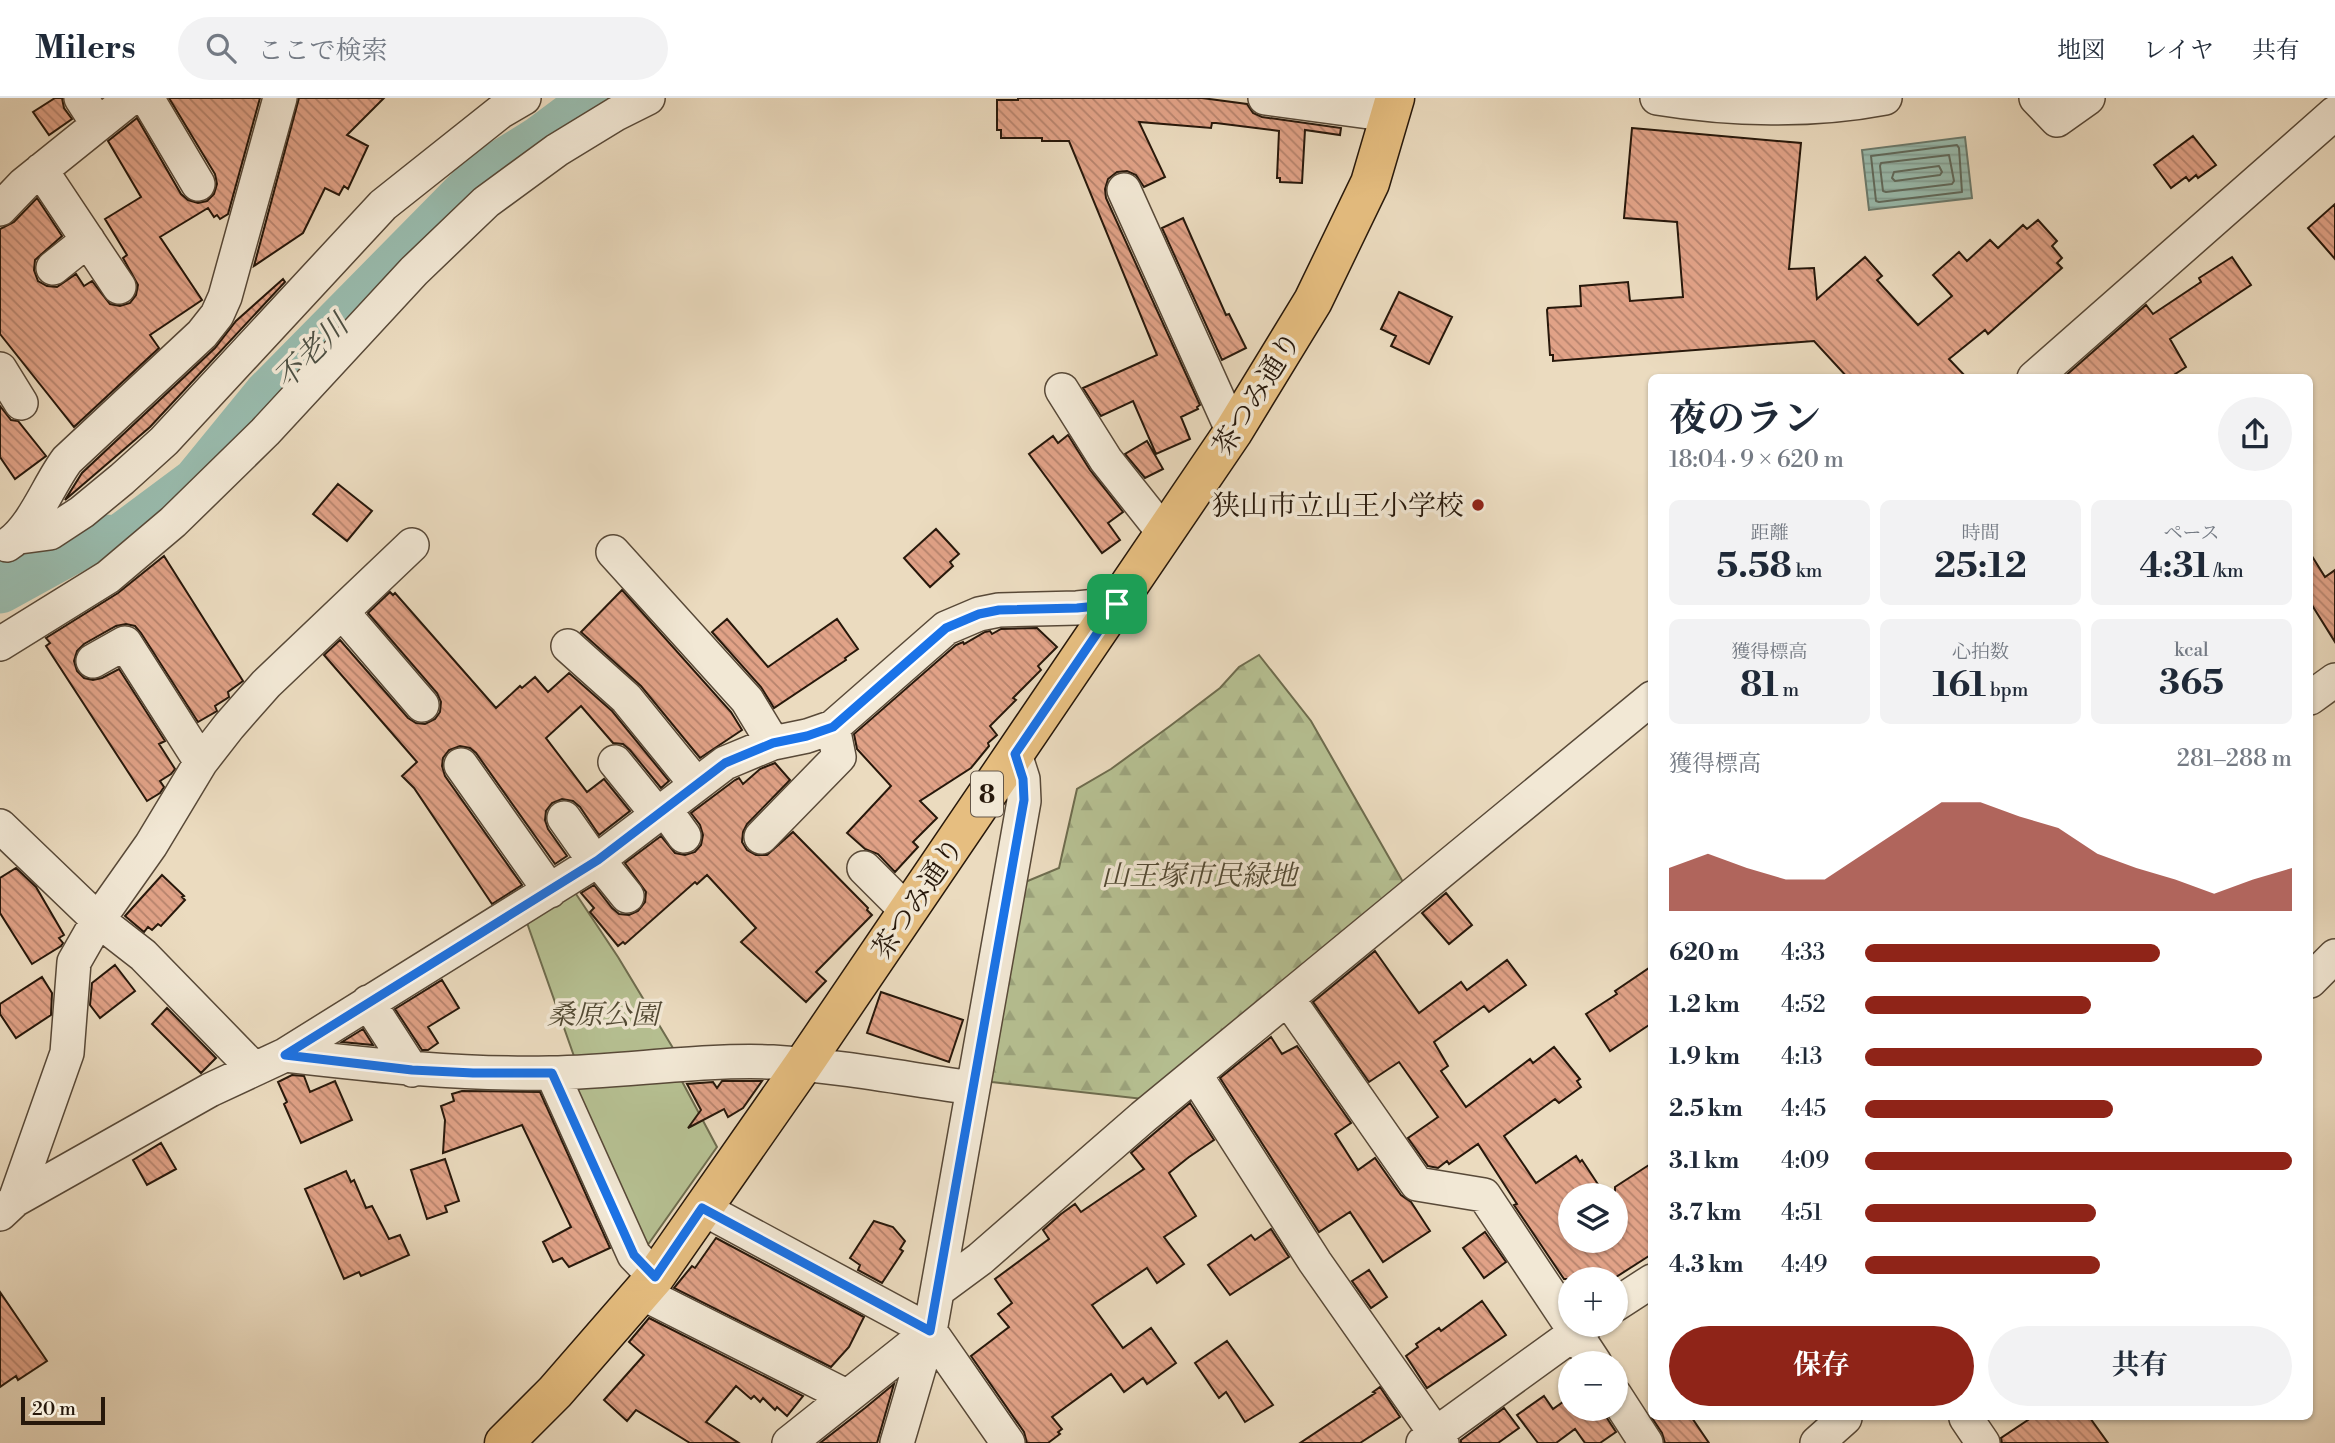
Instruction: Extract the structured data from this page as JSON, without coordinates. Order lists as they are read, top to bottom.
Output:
{
  "streets": {
    "main road": ["茶つみ通り", "8"]
  },
  "water": ["不老川"],
  "parks": ["山王塚市民緑地", "桑原公園"],
  "places": ["狭山市立山王小学校"],
  "scale_bar": "20 m",
  "page": {
    "header": "Milers",
    "search": "ここで検索",
    "nav": ["地図", "レイヤ", "共有"],
    "heading": ["夜のラン", "18:04 · 9 × 620 m"],
    "stats": [
      ["距離", "5.58 km"],
      ["時間", "25:12"],
      ["ペース", "4:31 /km"],
      ["獲得標高", "81 m"],
      ["心拍数", "161 bpm"],
      ["kcal", "365"]
    ],
    "chart": ["獲得標高", "281–288 m"],
    "list": [
      {
        "name": "620 m",
        "note": "4:33"
      },
      {
        "name": "1.2 km",
        "note": "4:52"
      },
      {
        "name": "1.9 km",
        "note": "4:13"
      },
      {
        "name": "2.5 km",
        "note": "4:45"
      },
      {
        "name": "3.1 km",
        "note": "4:09"
      },
      {
        "name": "3.7 km",
        "note": "4:51"
      },
      {
        "name": "4.3 km",
        "note": "4:49"
      }
    ],
    "map_buttons": ["+", "−"],
    "buttons": ["保存", "共有"],
    "scale": "20 m"
  }
}
